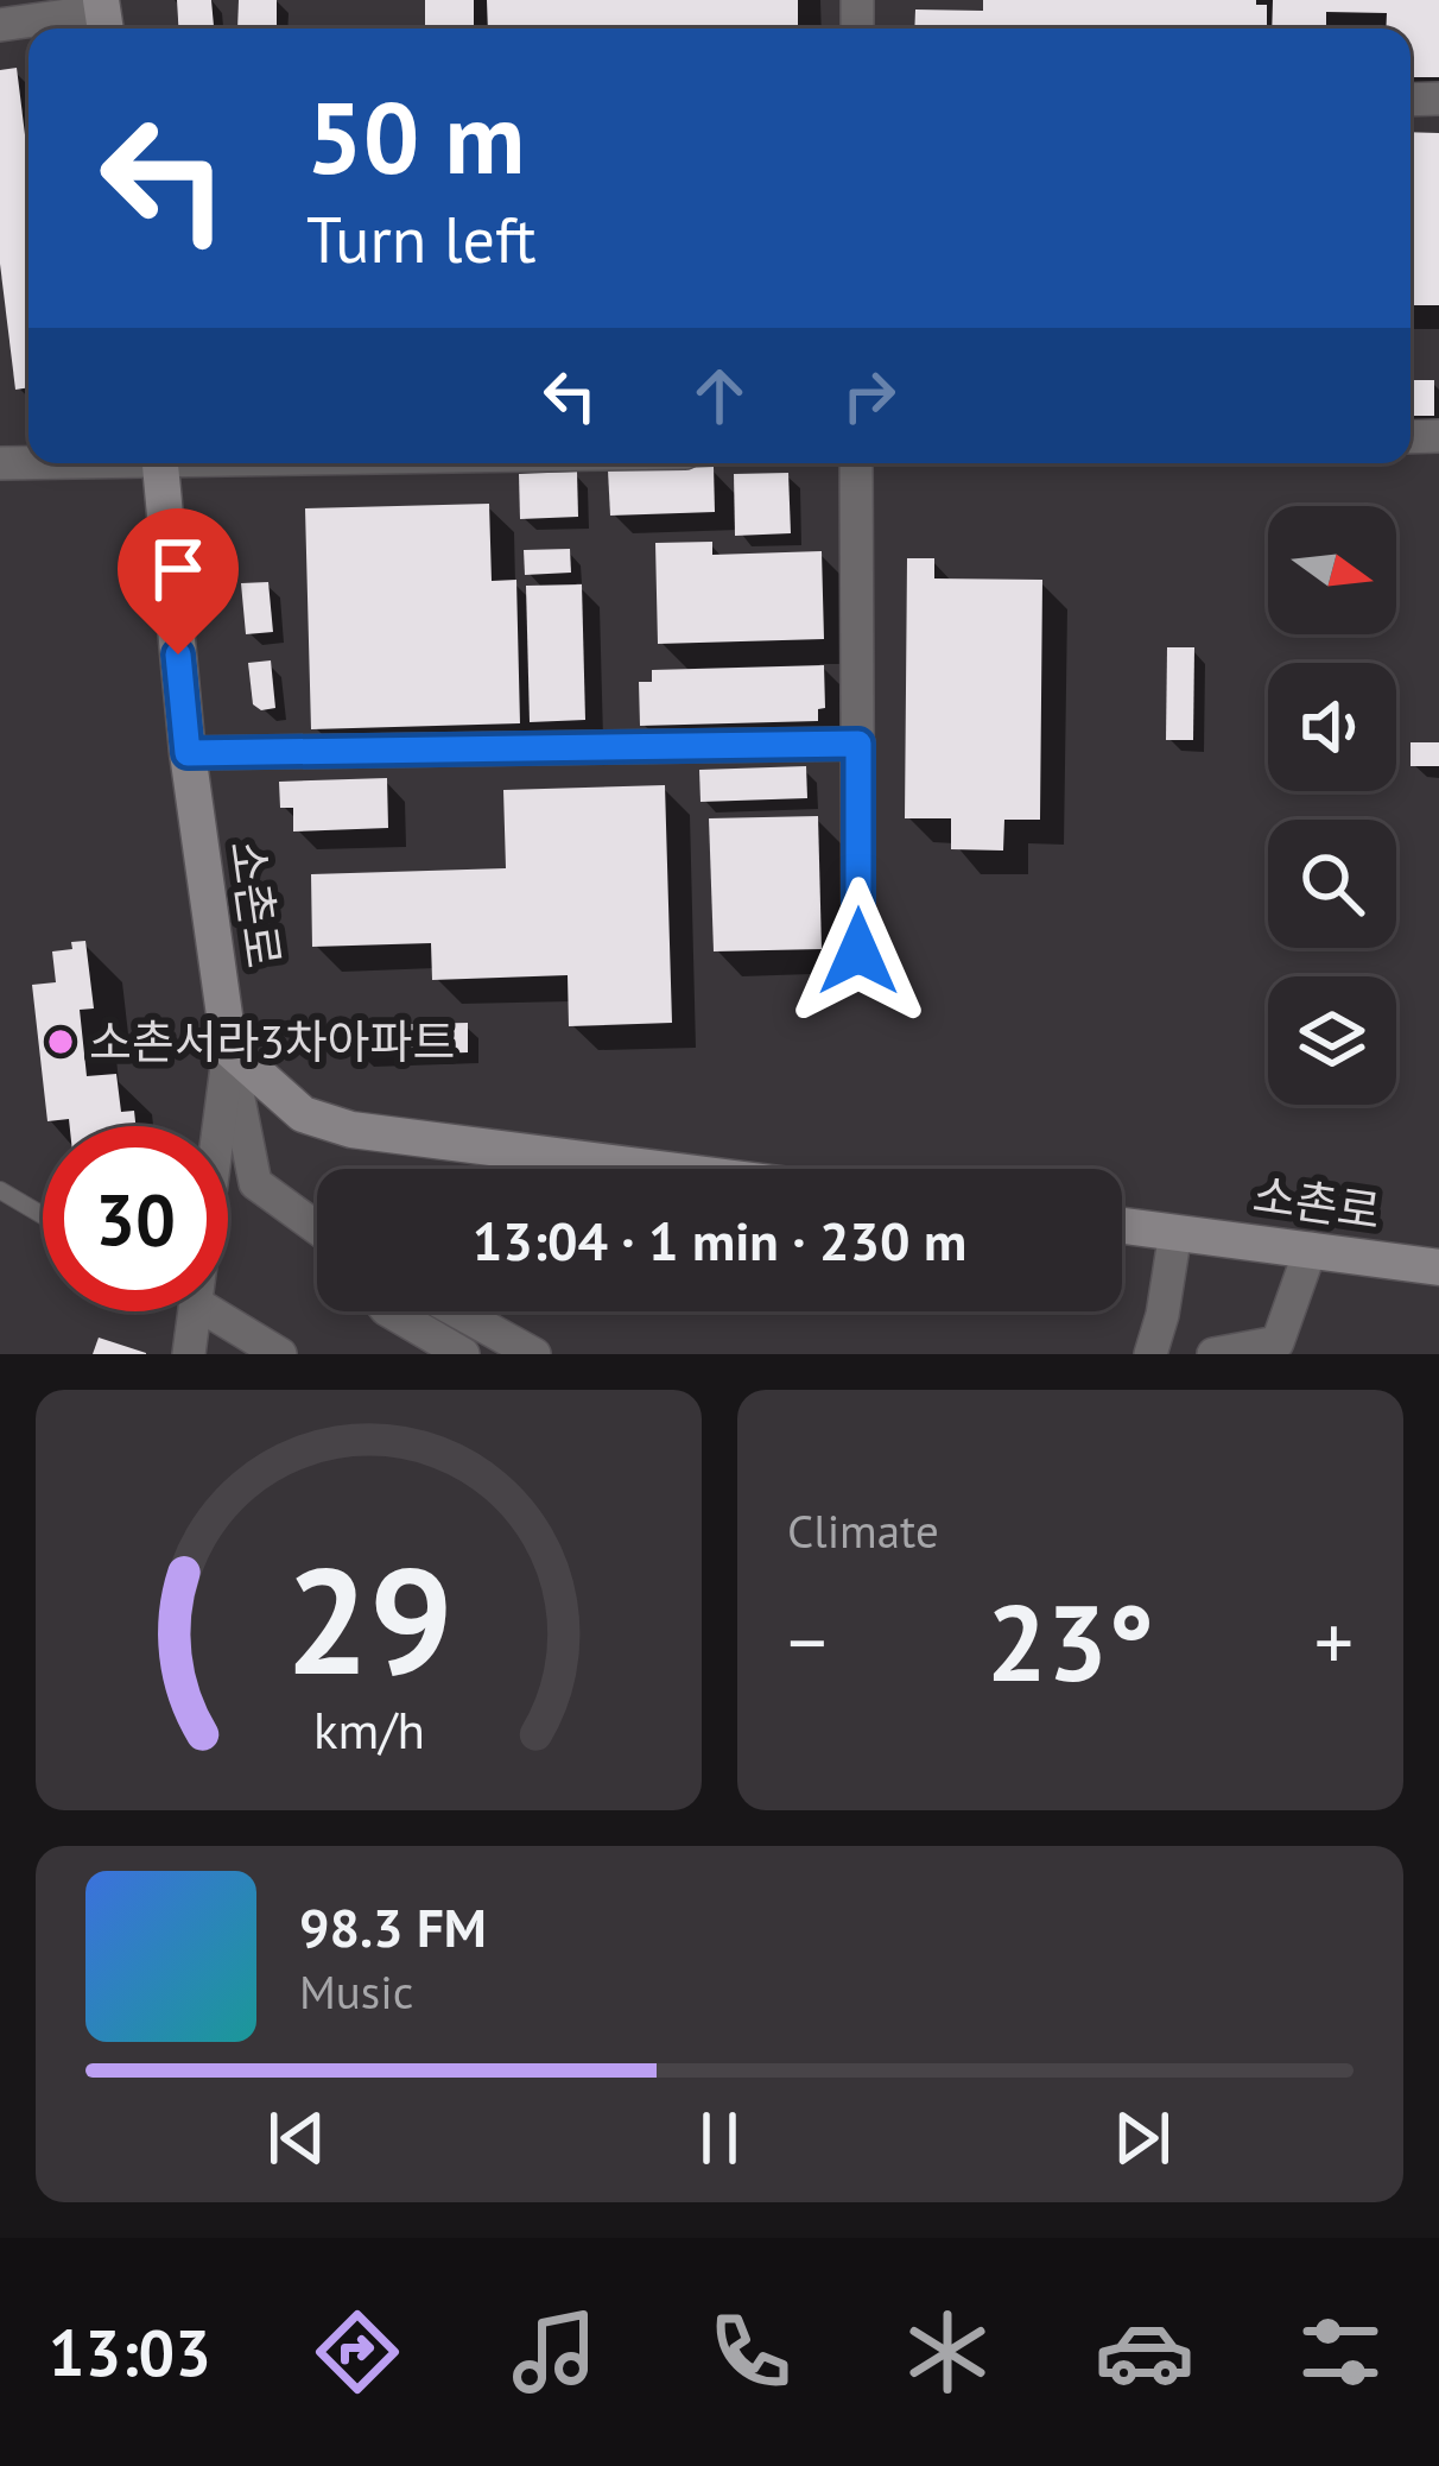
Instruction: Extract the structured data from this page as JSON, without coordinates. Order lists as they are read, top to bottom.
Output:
{
  "streets": {
    "street": ["소촌로"]
  },
  "places": ["소촌서라3차아파트"],
  "north": "right",
  "page": {
    "turn": ["50 m", "Turn left"],
    "limit": "30",
    "trip": "13:04 · 1 min · 230 m",
    "tile": "Climate",
    "heat": ["−", "23°", "+"],
    "song": ["98.3 FM", "Music"],
    "tabs": "13:03",
    "gauge": ["29", "km/h"]
  }
}
